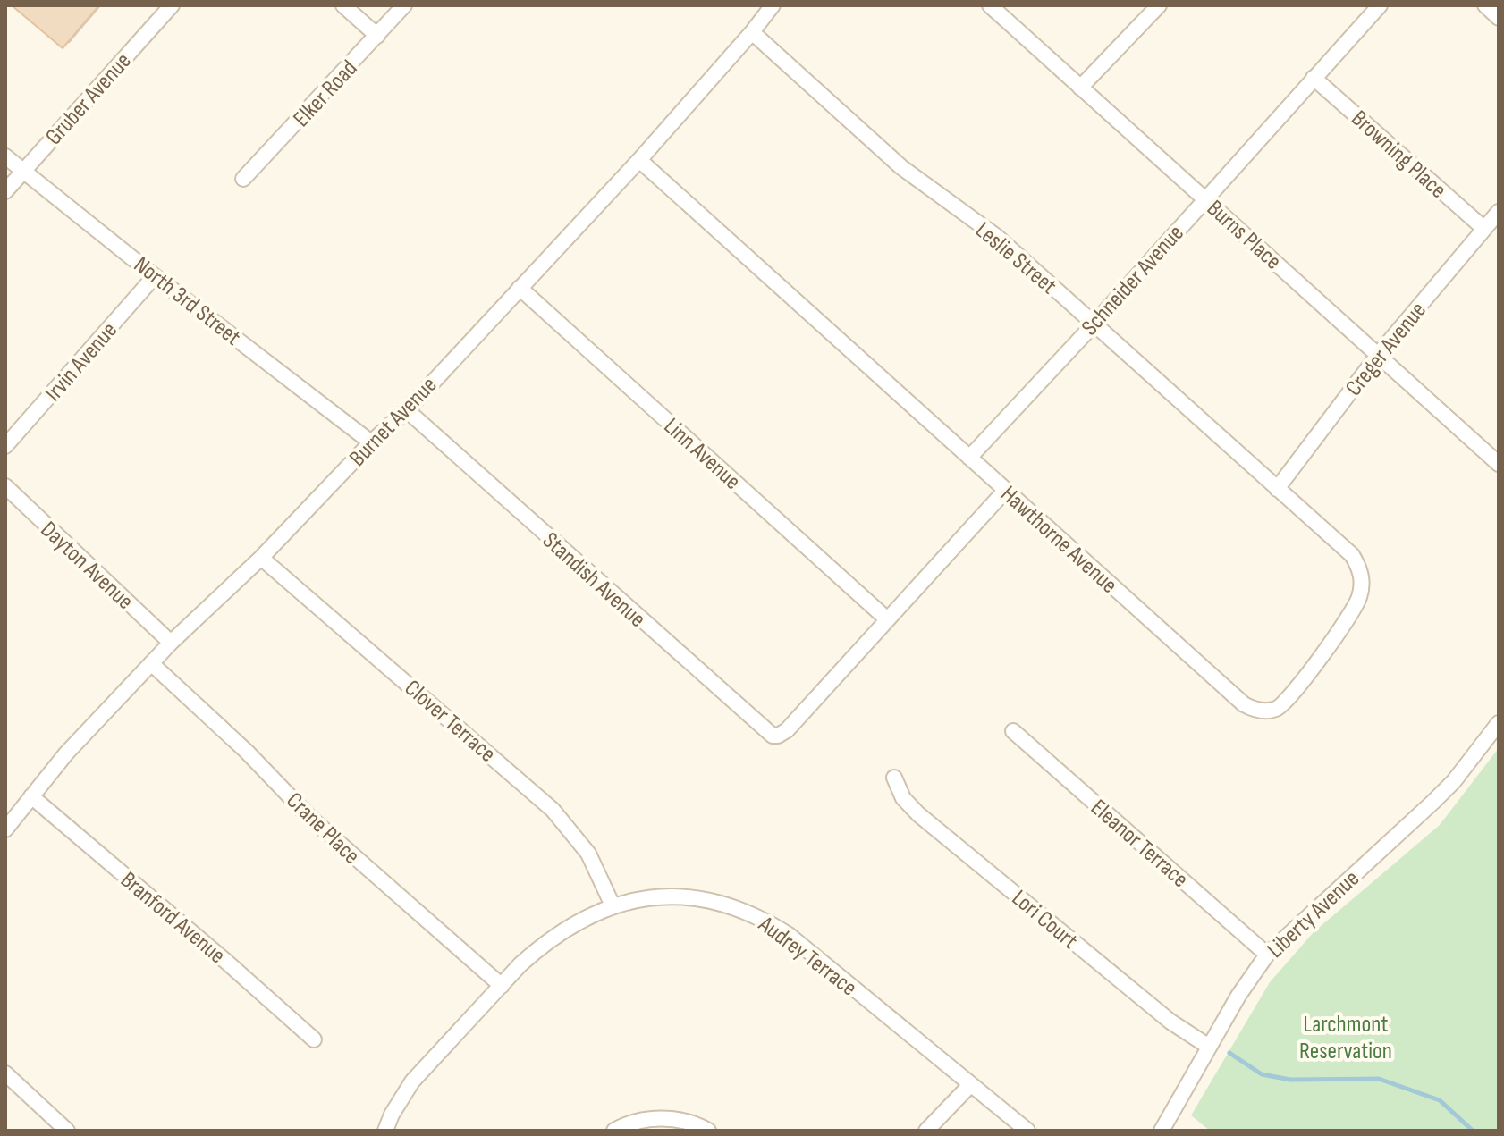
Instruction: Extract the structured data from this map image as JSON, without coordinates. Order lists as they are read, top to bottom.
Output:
{
  "streets": {
    "street": [
      "Elker Road",
      "Gruber Avenue",
      "Browning Place",
      "Burns Place",
      "Leslie Street",
      "Schneider Avenue",
      "North 3rd Street",
      "Creger Avenue",
      "Irvin Avenue",
      "Burnet Avenue",
      "Linn Avenue",
      "Hawthorne Avenue",
      "Dayton Avenue",
      "Standish Avenue",
      "Clover Terrace",
      "Crane Place",
      "Eleanor Terrace",
      "Liberty Avenue",
      "Branford Avenue",
      "Lori Court",
      "Audrey Terrace"
    ]
  },
  "crossings": [
    ["Gruber Avenue", "North 3rd Street"],
    ["Browning Place", "Schneider Avenue"],
    ["Browning Place", "Creger Avenue"],
    ["Burns Place", "Schneider Avenue"],
    ["Burns Place", "Creger Avenue"],
    ["Leslie Street", "Schneider Avenue"],
    ["Leslie Street", "Creger Avenue"],
    ["Leslie Street", "Burnet Avenue"],
    ["Leslie Street", "Hawthorne Avenue"],
    ["Schneider Avenue", "Hawthorne Avenue"],
    ["North 3rd Street", "Irvin Avenue"],
    ["North 3rd Street", "Burnet Avenue"],
    ["Creger Avenue", "Hawthorne Avenue"],
    ["Burnet Avenue", "Linn Avenue"],
    ["Burnet Avenue", "Hawthorne Avenue"],
    ["Burnet Avenue", "Dayton Avenue"],
    ["Burnet Avenue", "Standish Avenue"],
    ["Burnet Avenue", "Clover Terrace"],
    ["Burnet Avenue", "Crane Place"],
    ["Burnet Avenue", "Branford Avenue"],
    ["Linn Avenue", "Standish Avenue"],
    ["Clover Terrace", "Audrey Terrace"],
    ["Crane Place", "Audrey Terrace"],
    ["Eleanor Terrace", "Liberty Avenue"],
    ["Liberty Avenue", "Lori Court"]
  ],
  "parks": ["Larchmont Reservation"]
}
